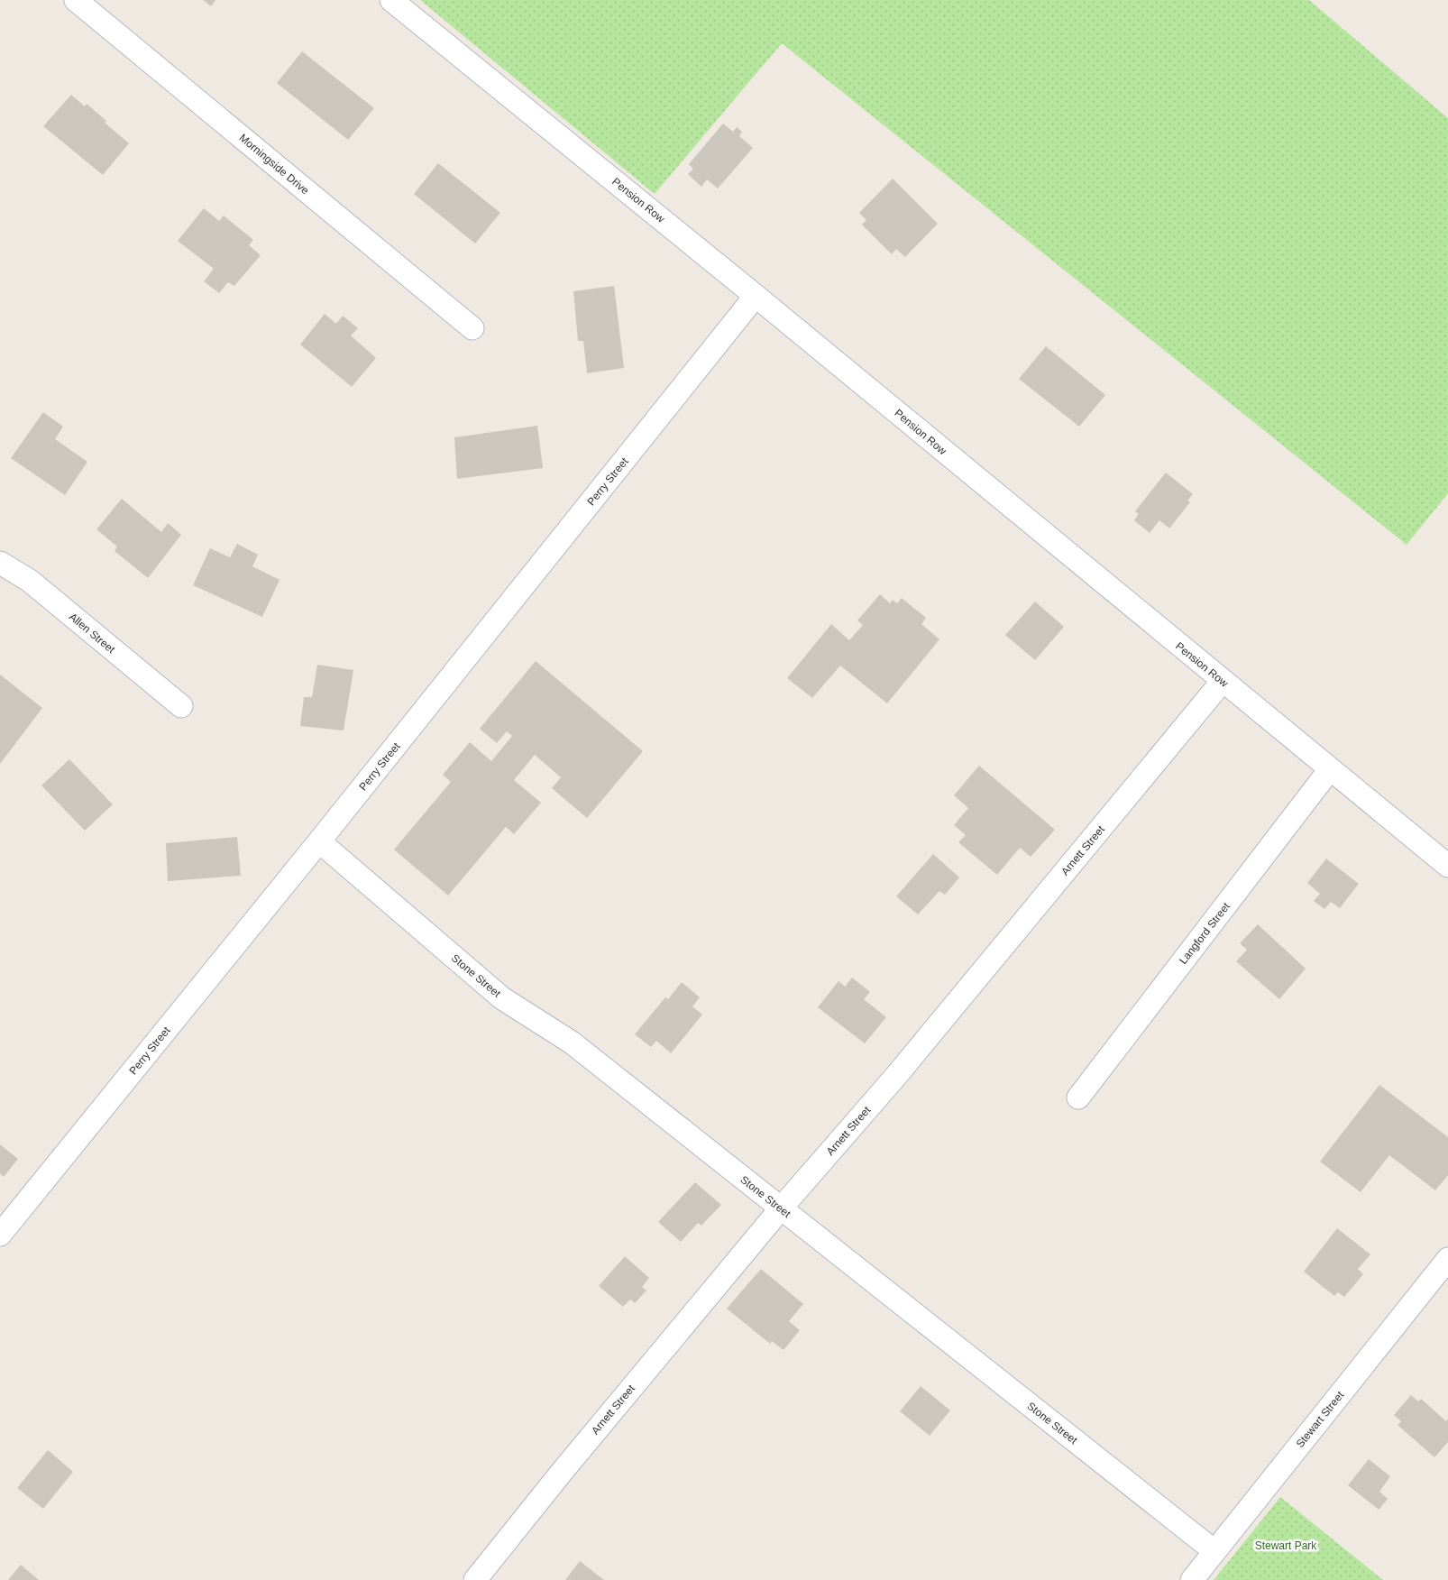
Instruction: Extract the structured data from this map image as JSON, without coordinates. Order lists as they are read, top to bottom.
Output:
{
  "streets": {
    "street": [
      "Morningside Drive",
      "Pension Row",
      "Perry Street",
      "Allen Street",
      "Arnett Street",
      "Langford Street",
      "Stone Street",
      "Stewart Street"
    ]
  },
  "crossings": [
    ["Pension Row", "Perry Street"],
    ["Pension Row", "Arnett Street"],
    ["Pension Row", "Langford Street"],
    ["Perry Street", "Stone Street"],
    ["Arnett Street", "Stone Street"],
    ["Stone Street", "Stewart Street"]
  ],
  "parks": ["Stewart Park"]
}
